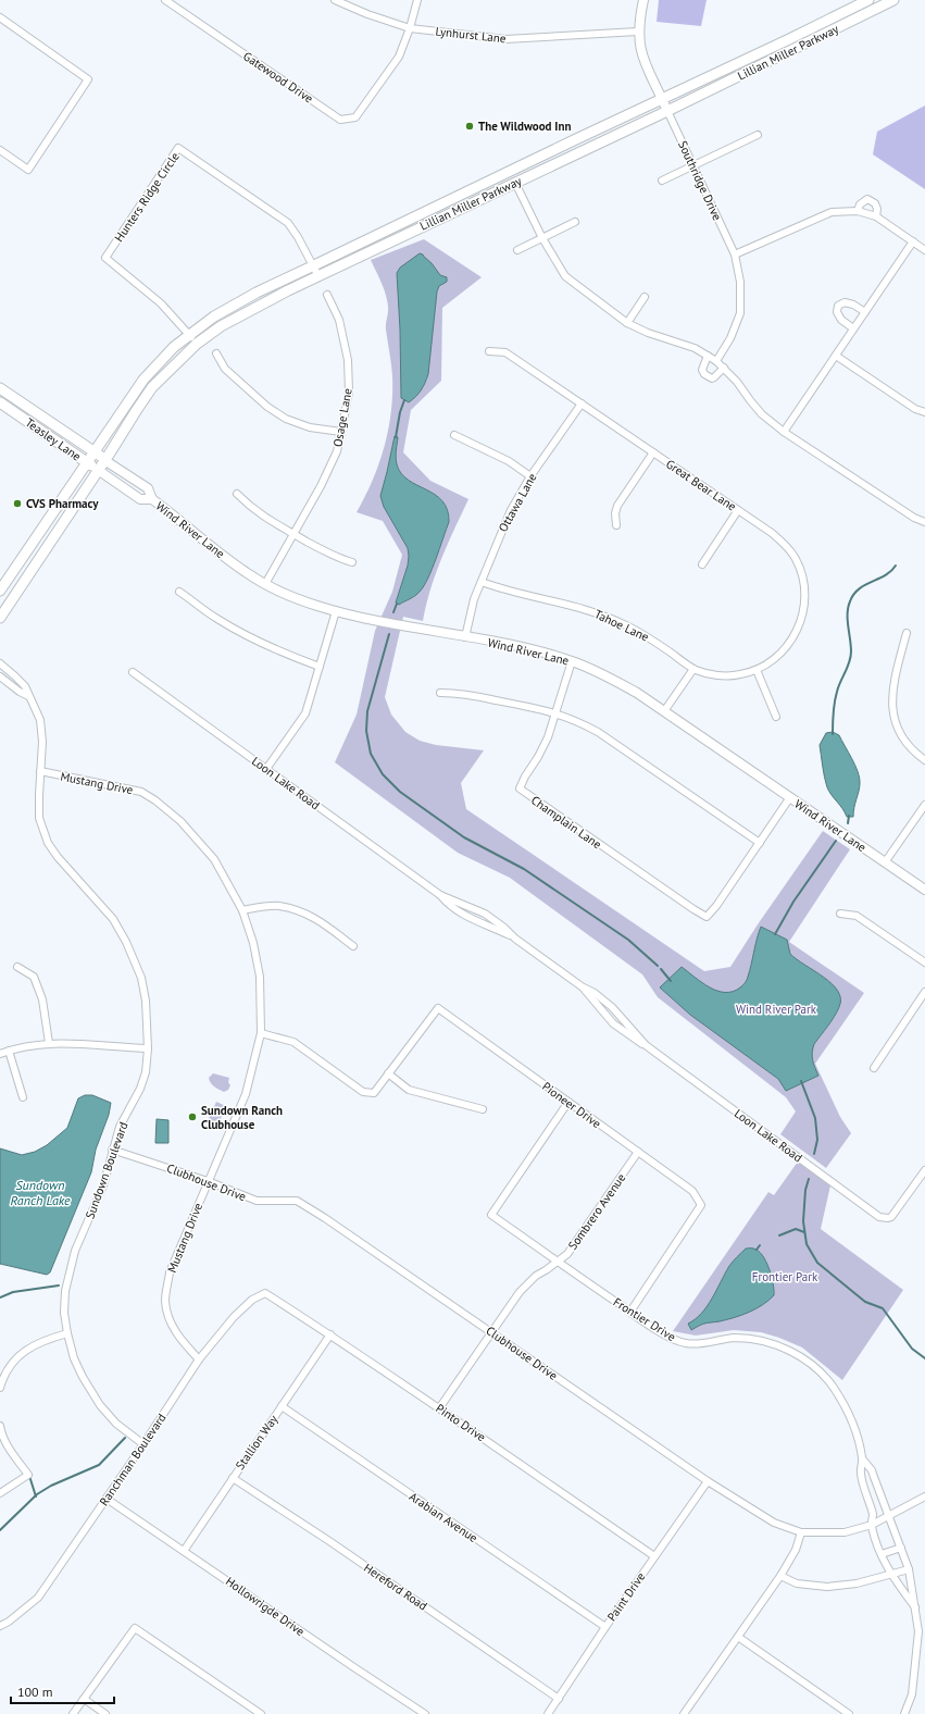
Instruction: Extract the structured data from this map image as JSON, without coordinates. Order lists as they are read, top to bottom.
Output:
{
  "streets": {
    "main road": ["Lillian Miller Parkway", "Teasley Lane"],
    "street": [
      "Lynhurst Lane",
      "Gatewood Drive",
      "Southridge Drive",
      "Hunters Ridge Circle",
      "Osage Lane",
      "Great Bear Lane",
      "Ottawa Lane",
      "Wind River Lane",
      "Tahoe Lane",
      "Mustang Drive",
      "Loon Lake Road",
      "Champlain Lane",
      "Pioneer Drive",
      "Sundown Boulevard",
      "Clubhouse Drive",
      "Sombrero Avenue",
      "Frontier Drive",
      "Pinto Drive",
      "Stallion Way",
      "Ranchman Boulevard",
      "Arabian Avenue",
      "Hereford Road",
      "Paint Drive",
      "Hollowrigde Drive"
    ]
  },
  "crossings": [
    ["Lynhurst Lane", "Gatewood Drive"],
    ["Lynhurst Lane", "Southridge Drive"],
    ["Lillian Miller Parkway", "Southridge Drive"],
    ["Lillian Miller Parkway", "Hunters Ridge Circle"],
    ["Lillian Miller Parkway", "Teasley Lane"],
    ["Lillian Miller Parkway", "Wind River Lane"],
    ["Osage Lane", "Wind River Lane"],
    ["Teasley Lane", "Wind River Lane"],
    ["Great Bear Lane", "Ottawa Lane"],
    ["Great Bear Lane", "Tahoe Lane"],
    ["Ottawa Lane", "Wind River Lane"],
    ["Ottawa Lane", "Tahoe Lane"],
    ["Wind River Lane", "Champlain Lane"],
    ["Mustang Drive", "Sundown Boulevard"],
    ["Mustang Drive", "Clubhouse Drive"],
    ["Mustang Drive", "Ranchman Boulevard"],
    ["Pioneer Drive", "Sombrero Avenue"],
    ["Pioneer Drive", "Frontier Drive"],
    ["Sundown Boulevard", "Clubhouse Drive"],
    ["Sundown Boulevard", "Ranchman Boulevard"],
    ["Clubhouse Drive", "Sombrero Avenue"],
    ["Clubhouse Drive", "Frontier Drive"],
    ["Clubhouse Drive", "Paint Drive"],
    ["Sombrero Avenue", "Frontier Drive"],
    ["Sombrero Avenue", "Pinto Drive"],
    ["Pinto Drive", "Stallion Way"],
    ["Pinto Drive", "Ranchman Boulevard"],
    ["Pinto Drive", "Paint Drive"],
    ["Stallion Way", "Arabian Avenue"],
    ["Stallion Way", "Hereford Road"],
    ["Stallion Way", "Hollowrigde Drive"],
    ["Ranchman Boulevard", "Hollowrigde Drive"],
    ["Arabian Avenue", "Paint Drive"],
    ["Hereford Road", "Paint Drive"]
  ],
  "water": ["Sundown Ranch Lake"],
  "parks": ["Wind River Park", "Frontier Park"],
  "places": ["The Wildwood Inn", "CVS Pharmacy", "Sundown Ranch Clubhouse"],
  "scale_bar": "100 m"
}
